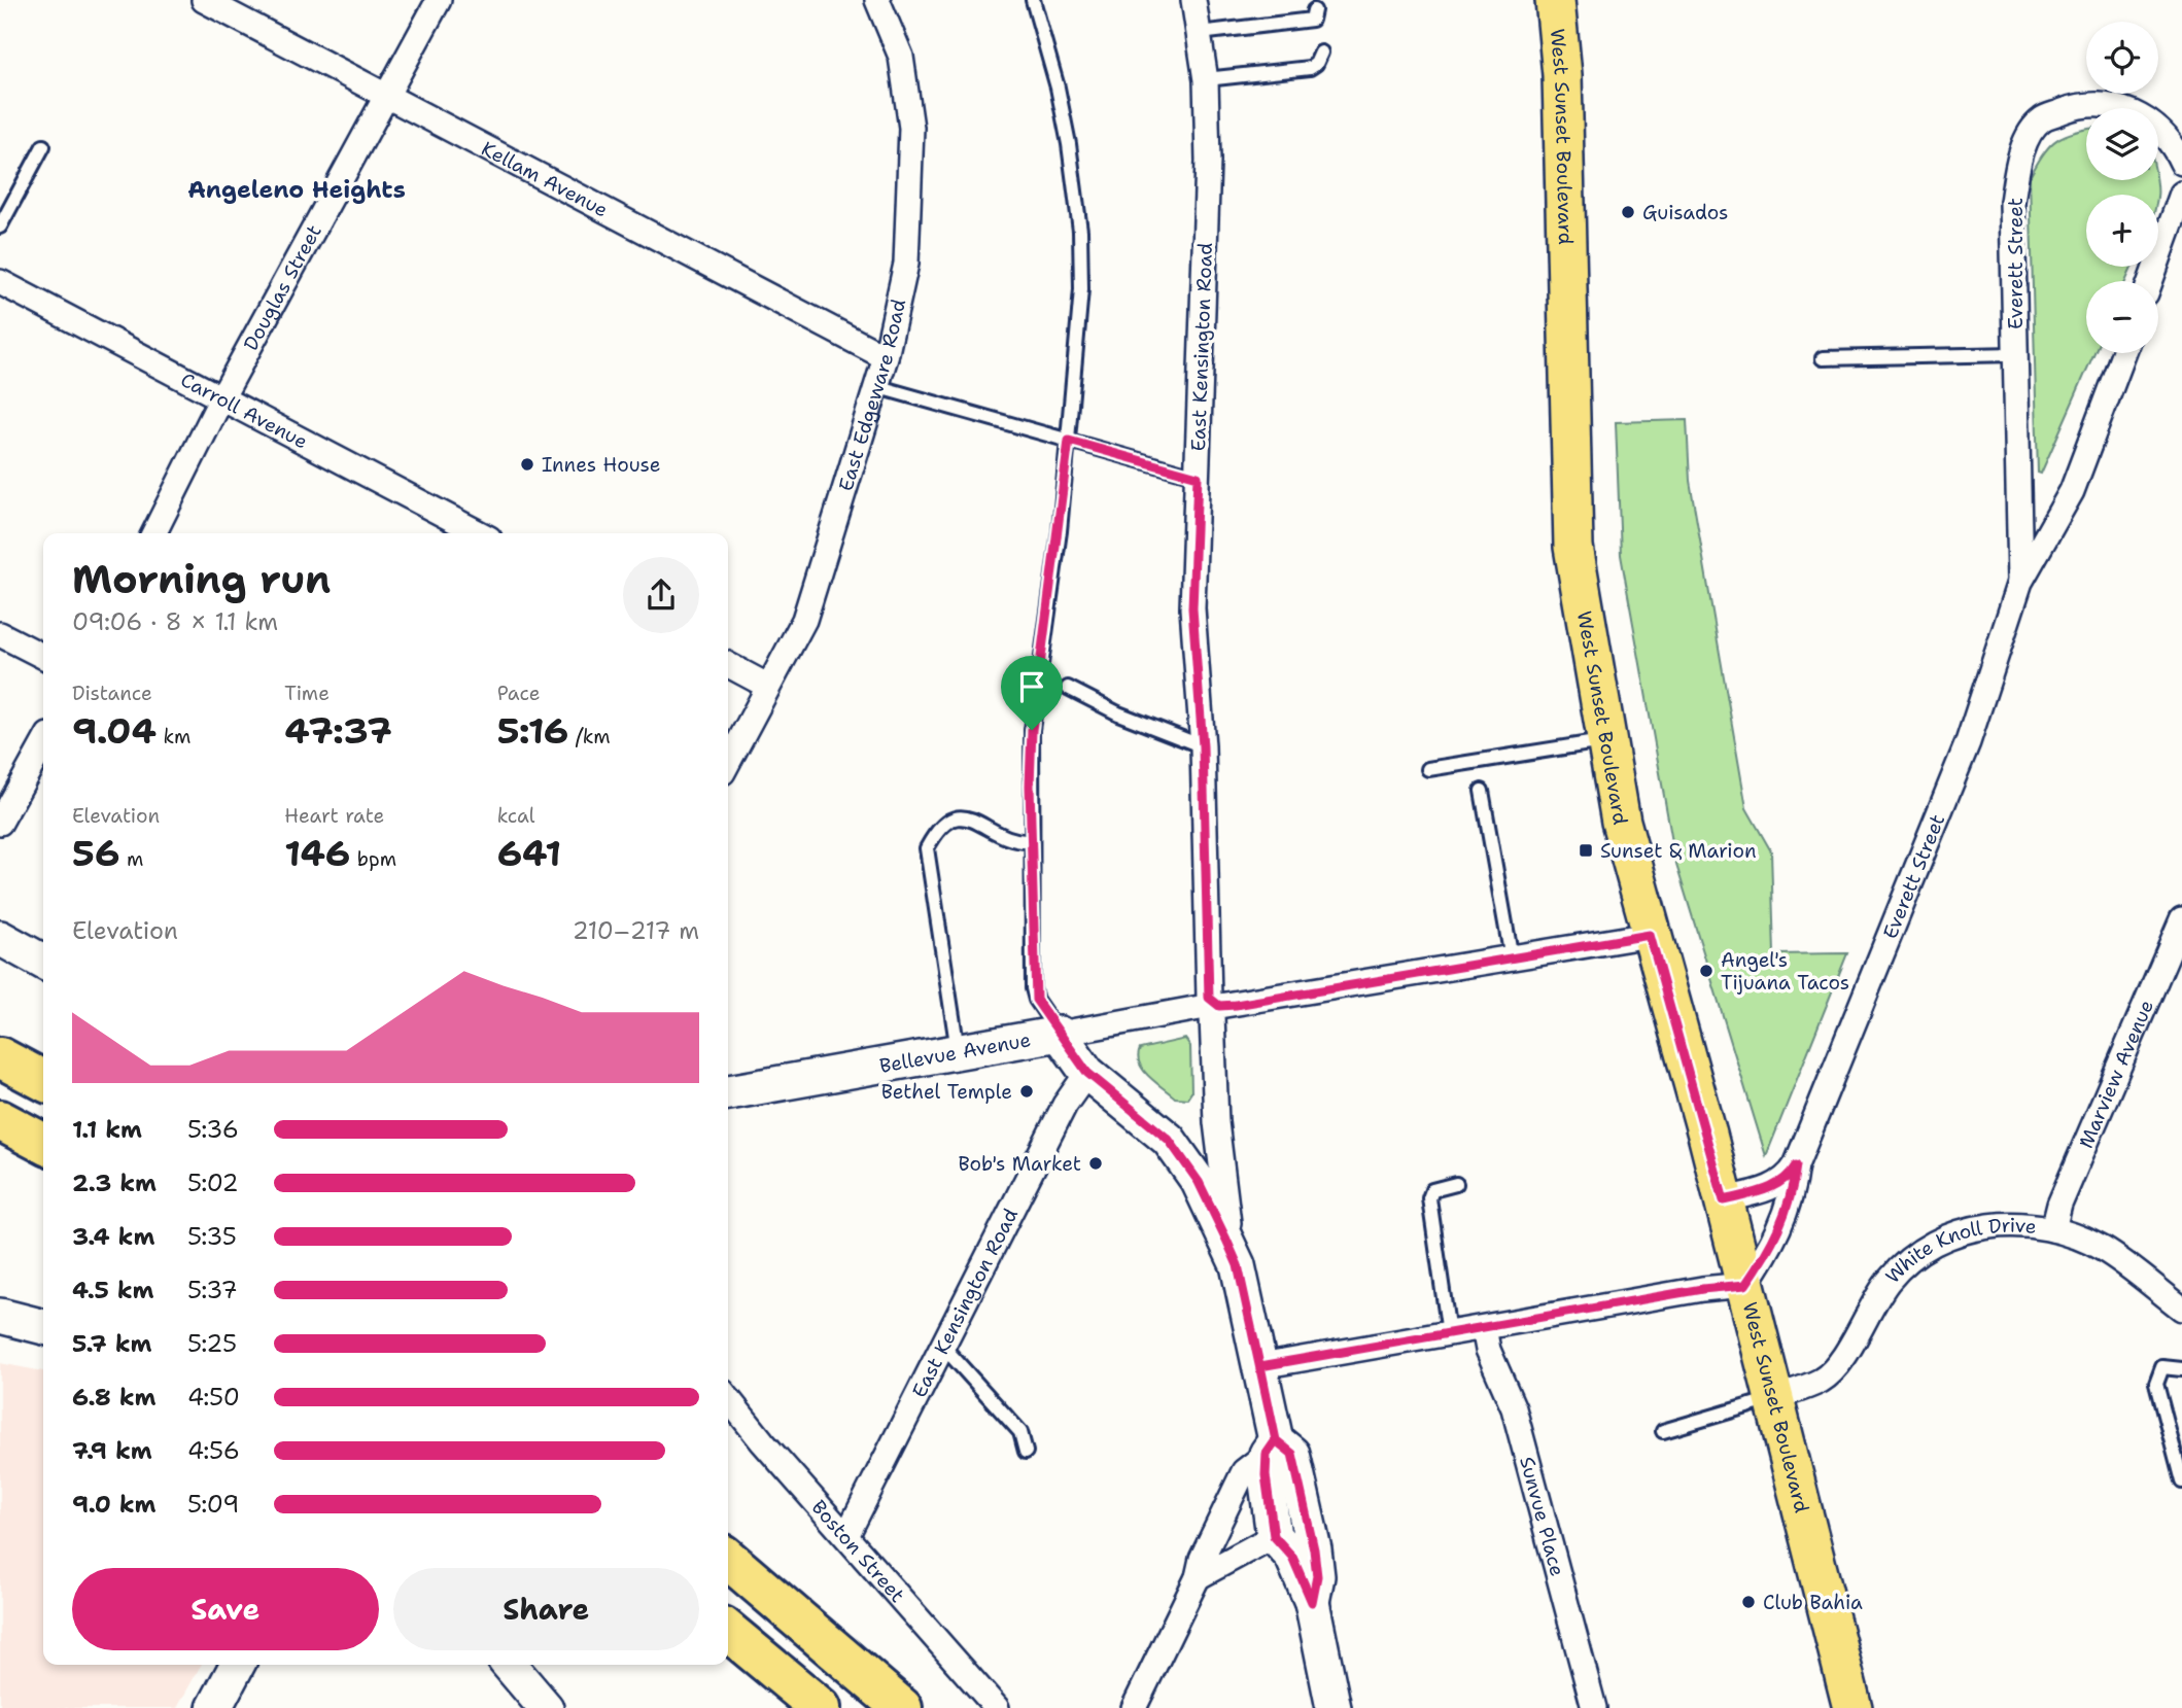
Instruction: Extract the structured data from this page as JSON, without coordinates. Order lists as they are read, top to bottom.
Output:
{
  "streets": {
    "main road": ["West Sunset Boulevard"],
    "street": [
      "Kellam Avenue",
      "Everett Street",
      "Douglas Street",
      "East Kensington Road",
      "East Edgeware Road",
      "Carroll Avenue",
      "Bellevue Avenue",
      "Marview Avenue",
      "White Knoll Drive",
      "Sunvue Place",
      "Boston Street"
    ]
  },
  "crossings": [
    ["West Sunset Boulevard", "Everett Street"],
    ["West Sunset Boulevard", "White Knoll Drive"],
    ["Kellam Avenue", "Douglas Street"],
    ["Kellam Avenue", "East Edgeware Road"],
    ["Douglas Street", "Carroll Avenue"],
    ["East Kensington Road", "Bellevue Avenue"],
    ["East Kensington Road", "Boston Street"],
    ["Marview Avenue", "White Knoll Drive"]
  ],
  "districts": ["Angeleno Heights"],
  "places": {
    "other": [
      "Guisados",
      "Innes House",
      "Angel's Tijuana Tacos",
      "Bethel Temple",
      "Bob's Market",
      "Club Bahia"
    ],
    "transit": ["Sunset & Marion"]
  },
  "page": {
    "map_buttons": ["+", "−"],
    "heading": ["Morning run", "09:06 · 8 × 1.1 km"],
    "stats": [
      ["Distance", "9.04 km"],
      ["Time", "47:37"],
      ["Pace", "5:16 /km"],
      ["Elevation", "56 m"],
      ["Heart rate", "146 bpm"],
      ["kcal", "641"]
    ],
    "chart": ["Elevation", "210–217 m"],
    "list": [
      {
        "name": "1.1 km",
        "note": "5:36"
      },
      {
        "name": "2.3 km",
        "note": "5:02"
      },
      {
        "name": "3.4 km",
        "note": "5:35"
      },
      {
        "name": "4.5 km",
        "note": "5:37"
      },
      {
        "name": "5.7 km",
        "note": "5:25"
      },
      {
        "name": "6.8 km",
        "note": "4:50"
      },
      {
        "name": "7.9 km",
        "note": "4:56"
      },
      {
        "name": "9.0 km",
        "note": "5:09"
      }
    ],
    "buttons": ["Save", "Share"]
  }
}
